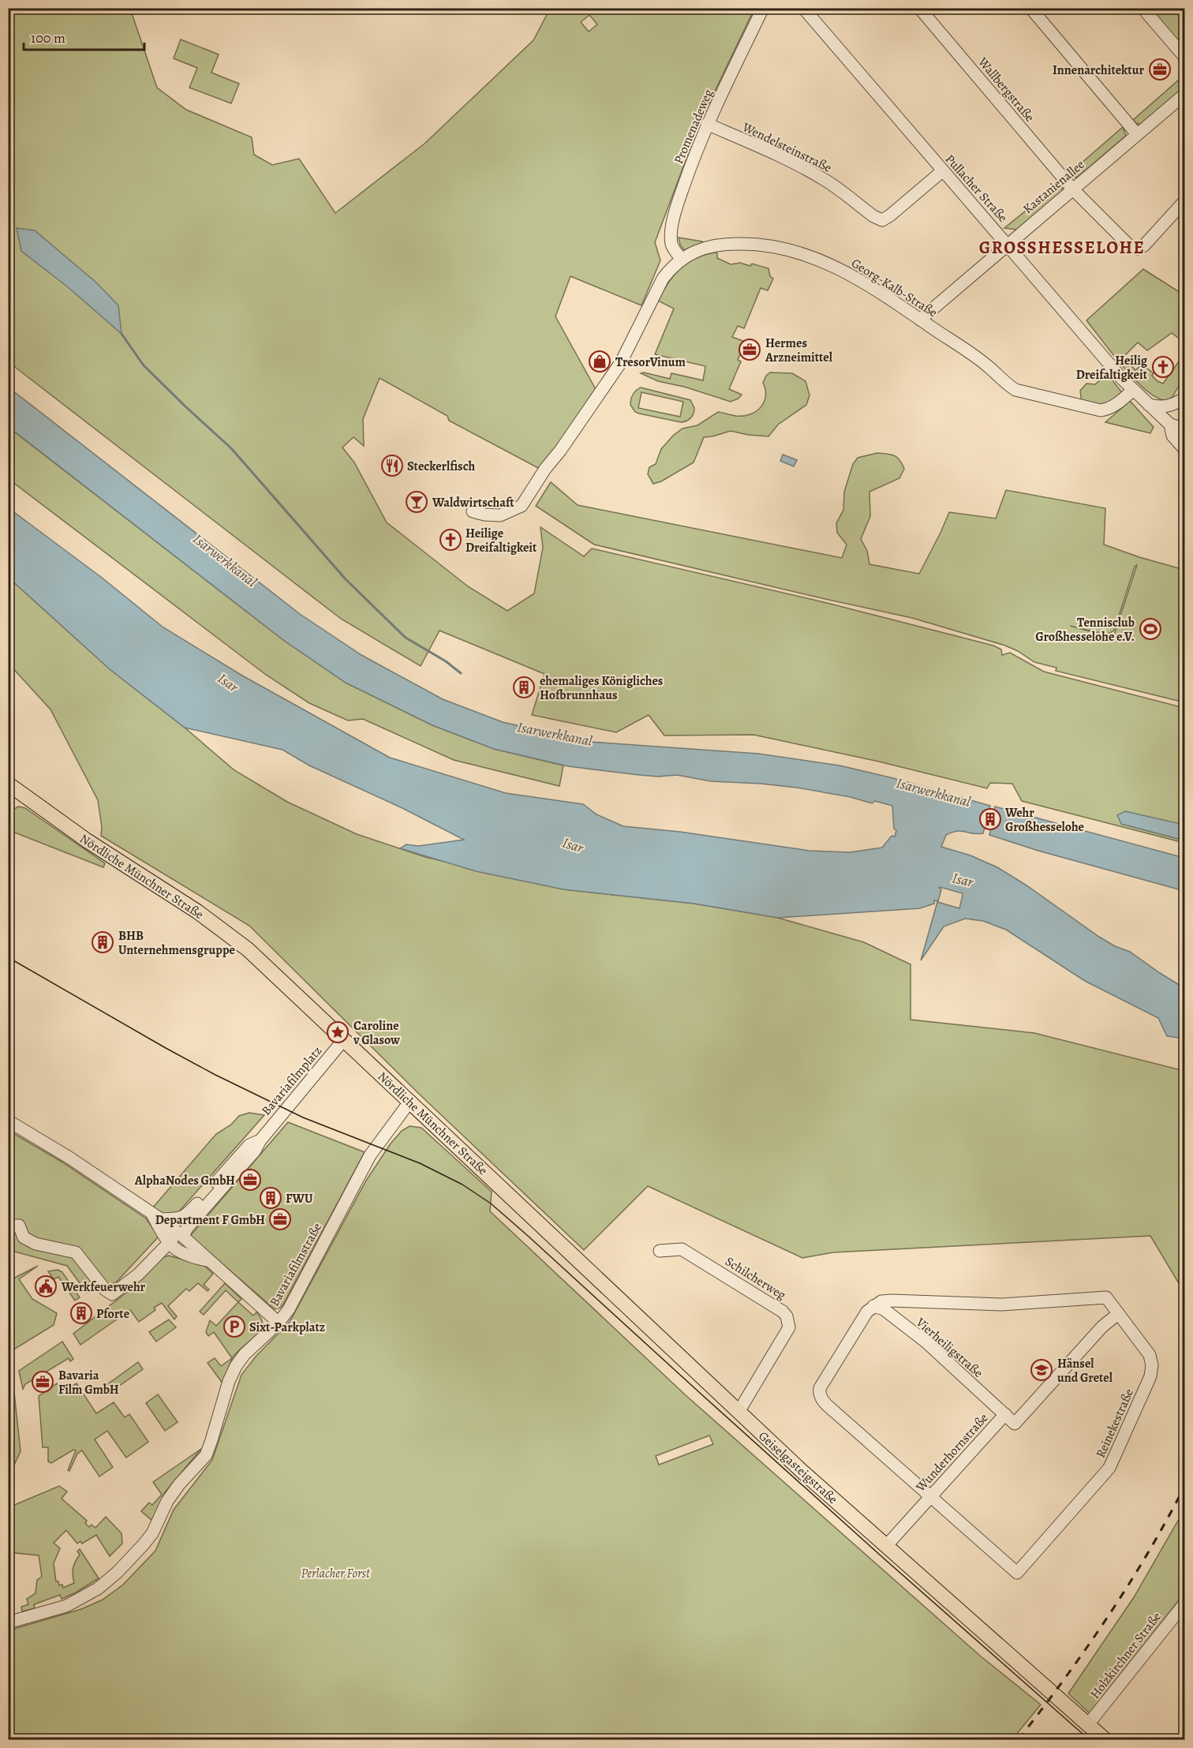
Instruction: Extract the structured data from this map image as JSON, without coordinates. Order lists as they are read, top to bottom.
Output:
{
  "streets": {
    "main road": ["Nördliche Münchner Straße", "Geiselgasteigstraße"],
    "street": [
      "Wallbergstraße",
      "Promenadeweg",
      "Wendelsteinstraße",
      "Kastanienallee",
      "Pullacher Straße",
      "Georg-Kalb-Straße",
      "Bavariafilmplatz",
      "Bavariafilmstraße",
      "Schilcherweg",
      "Vierheiligstraße",
      "Reinekestraße",
      "Wunderhornstraße",
      "Holzkirchner Straße"
    ]
  },
  "crossings": [
    ["Wallbergstraße", "Kastanienallee"],
    ["Promenadeweg", "Wendelsteinstraße"],
    ["Promenadeweg", "Georg-Kalb-Straße"],
    ["Wendelsteinstraße", "Pullacher Straße"],
    ["Kastanienallee", "Pullacher Straße"],
    ["Kastanienallee", "Georg-Kalb-Straße"],
    ["Pullacher Straße", "Georg-Kalb-Straße"],
    ["Nördliche Münchner Straße", "Bavariafilmplatz"],
    ["Nördliche Münchner Straße", "Bavariafilmstraße"],
    ["Nördliche Münchner Straße", "Geiselgasteigstraße"],
    ["Schilcherweg", "Geiselgasteigstraße"],
    ["Vierheiligstraße", "Reinekestraße"],
    ["Vierheiligstraße", "Wunderhornstraße"],
    ["Reinekestraße", "Wunderhornstraße"],
    ["Wunderhornstraße", "Geiselgasteigstraße"],
    ["Geiselgasteigstraße", "Holzkirchner Straße"]
  ],
  "districts": ["GROSSHESSELOHE"],
  "water": ["Isarwerkkanal", "Isar"],
  "parks": ["Perlacher Forst"],
  "places": {
    "office": [
      "Innenarchitektur",
      "Hermes Arzneimittel",
      "AlphaNodes GmbH",
      "Department F GmbH",
      "Bavaria Film GmbH"
    ],
    "shop": ["TresorVinum"],
    "church": ["Heilig Dreifaltigkeit", "Heilige Dreifaltigkeit"],
    "restaurant": ["Steckerlfisch"],
    "bar": ["Waldwirtschaft"],
    "sports": ["Tennisclub Großhesselohe e.V."],
    "building": [
      "ehemaliges Königliches Hofbrunnhaus",
      "Wehr Großhesselohe",
      "BHB Unternehmensgruppe",
      "FWU",
      "Pforte"
    ],
    "place": ["Caroline v Glasow"],
    "public building": ["Werkfeuerwehr"],
    "parking": ["Sixt-Parkplatz"],
    "school or university": ["Hänsel und Gretel"]
  },
  "scale_bar": "100 m"
}
